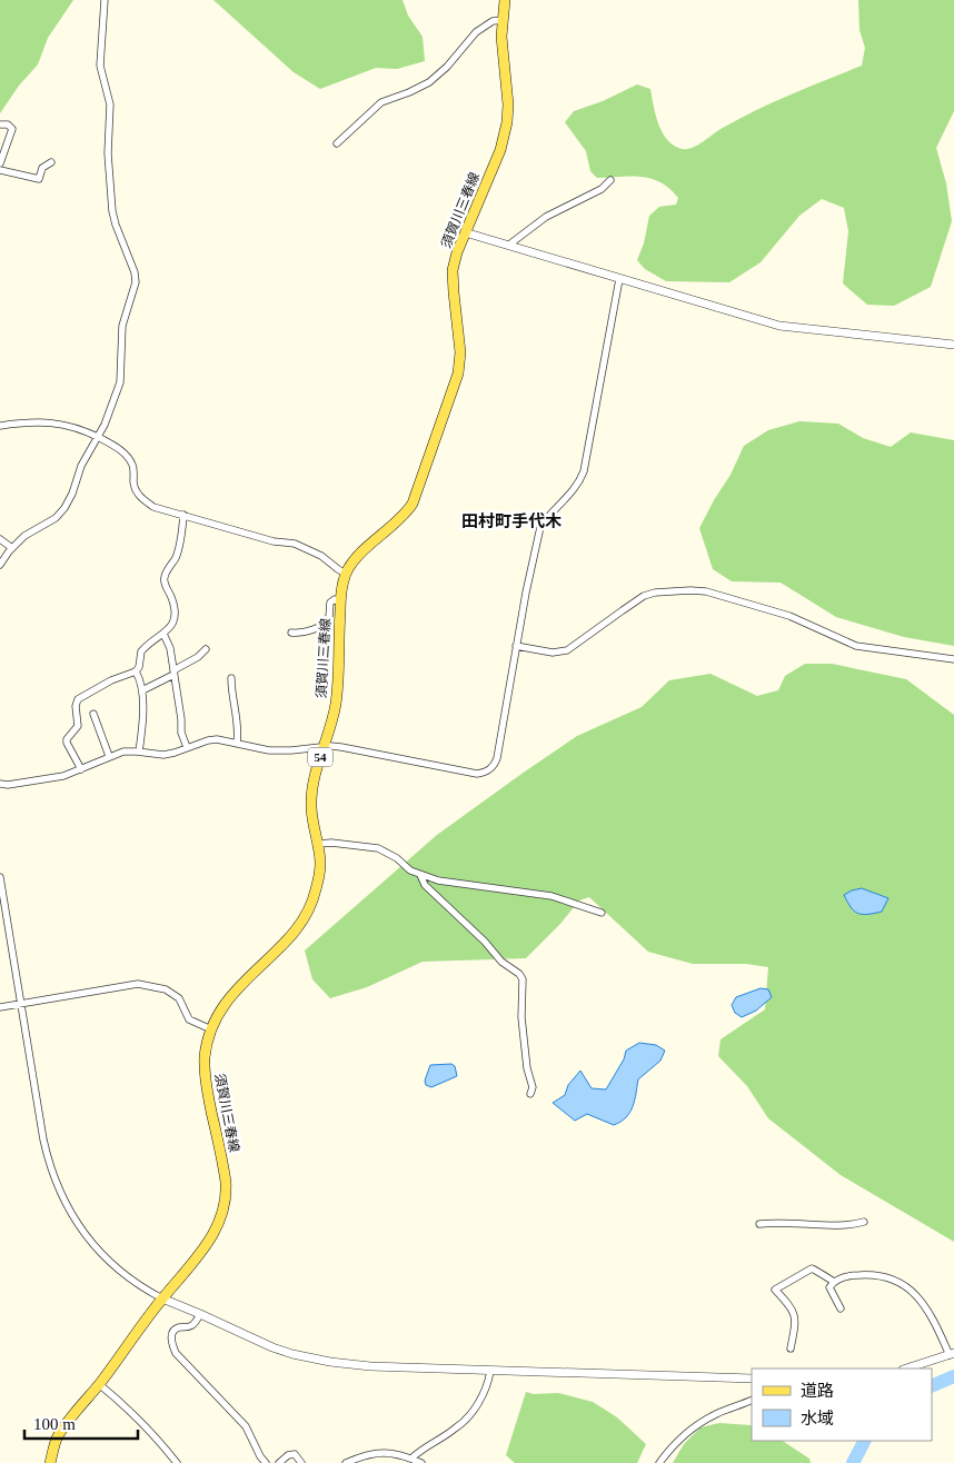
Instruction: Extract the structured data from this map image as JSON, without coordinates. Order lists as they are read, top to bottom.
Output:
{
  "streets": {
    "main road": ["須賀川三春線", "54"]
  },
  "districts": ["田村町手代木"],
  "legend": ["道路", "水域"],
  "scale_bar": "100 m"
}
